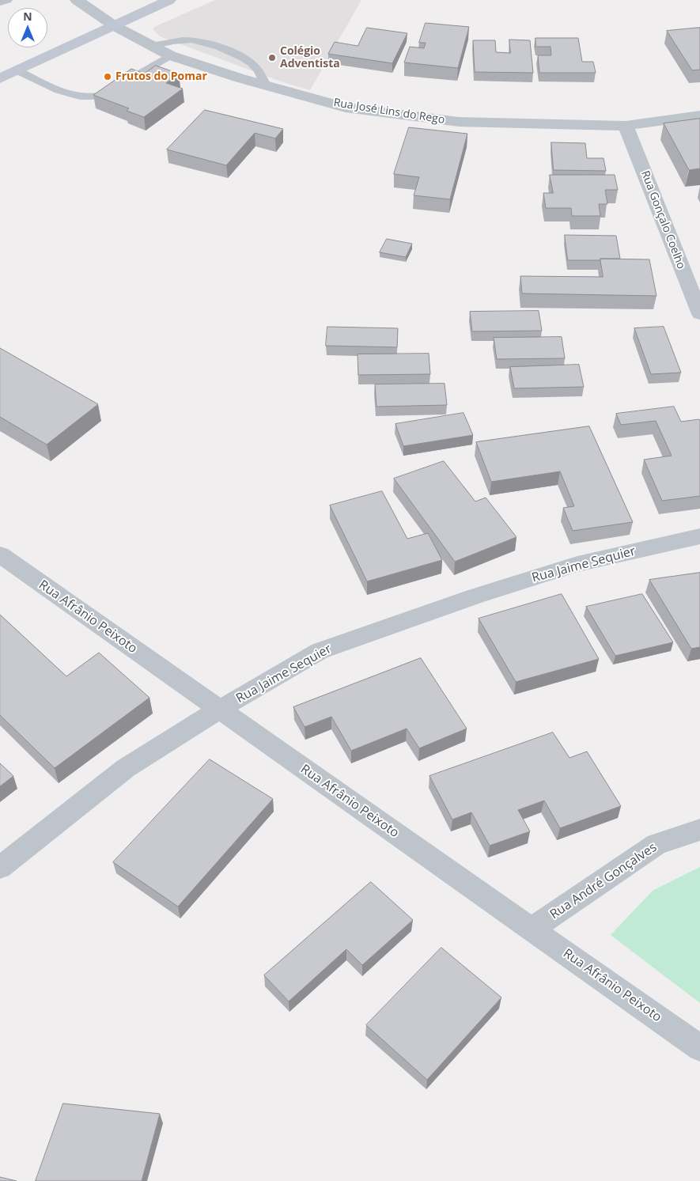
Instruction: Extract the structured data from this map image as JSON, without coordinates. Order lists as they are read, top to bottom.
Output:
{
  "streets": {
    "street": [
      "Rua José Lins do Rego",
      "Rua Gonçalo Coelho",
      "Rua Jaime Sequier",
      "Rua Afrânio Peixoto",
      "Rua André Gonçalves"
    ]
  },
  "crossings": [
    ["Rua José Lins do Rego", "Rua Gonçalo Coelho"],
    ["Rua Jaime Sequier", "Rua Afrânio Peixoto"],
    ["Rua Afrânio Peixoto", "Rua André Gonçalves"]
  ],
  "places": ["Colégio Adventista", "Frutos do Pomar"],
  "north": "top"
}
